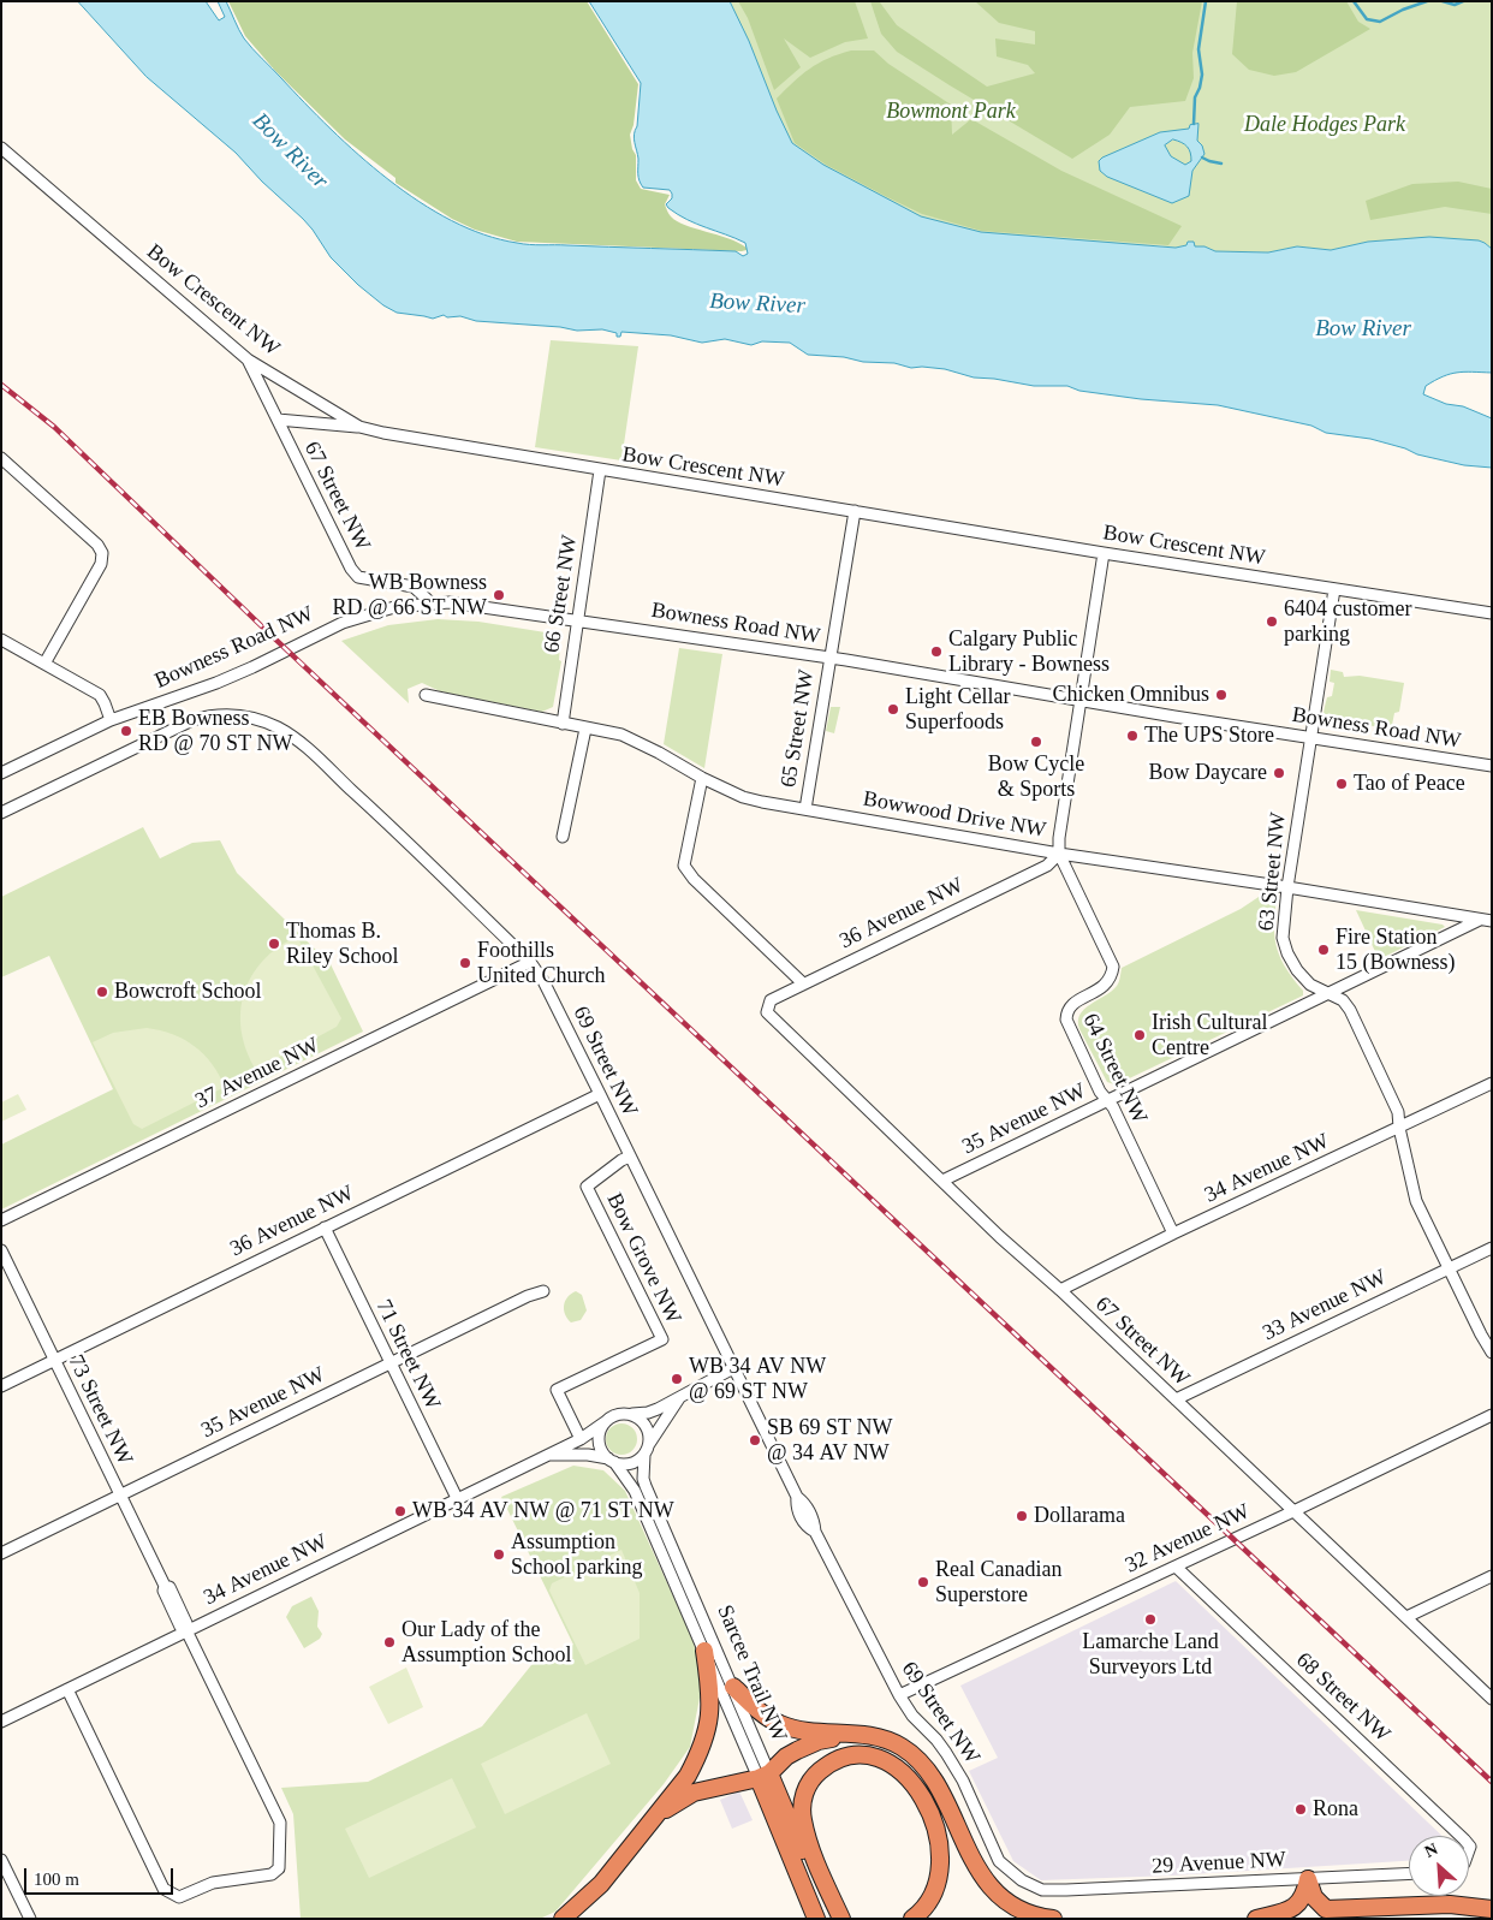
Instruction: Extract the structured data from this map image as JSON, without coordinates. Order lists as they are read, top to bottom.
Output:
{
  "streets": {
    "highway": ["Sarcee Trail NW"],
    "street": [
      "Bow Crescent NW",
      "67 Street NW",
      "66 Street NW",
      "Bowness Road NW",
      "65 Street NW",
      "Bowwood Drive NW",
      "63 Street NW",
      "36 Avenue NW",
      "69 Street NW",
      "64 Street NW",
      "37 Avenue NW",
      "35 Avenue NW",
      "34 Avenue NW",
      "Bow Grove NW",
      "33 Avenue NW",
      "71 Street NW",
      "73 Street NW",
      "32 Avenue NW",
      "68 Street NW",
      "29 Avenue NW"
    ]
  },
  "crossings": [
    ["Bow Crescent NW", "67 Street NW"],
    ["Bow Crescent NW", "66 Street NW"],
    ["Bow Crescent NW", "65 Street NW"],
    ["Bow Crescent NW", "63 Street NW"],
    ["Bow Crescent NW", "64 Street NW"],
    ["67 Street NW", "Bowness Road NW"],
    ["67 Street NW", "36 Avenue NW"],
    ["67 Street NW", "35 Avenue NW"],
    ["67 Street NW", "34 Avenue NW"],
    ["67 Street NW", "33 Avenue NW"],
    ["67 Street NW", "32 Avenue NW"],
    ["66 Street NW", "Bowness Road NW"],
    ["66 Street NW", "Bowwood Drive NW"],
    ["Bowness Road NW", "65 Street NW"],
    ["Bowness Road NW", "63 Street NW"],
    ["Bowness Road NW", "64 Street NW"],
    ["65 Street NW", "Bowwood Drive NW"],
    ["Bowwood Drive NW", "63 Street NW"],
    ["Bowwood Drive NW", "36 Avenue NW"],
    ["Bowwood Drive NW", "64 Street NW"],
    ["Bowwood Drive NW", "35 Avenue NW"],
    ["63 Street NW", "35 Avenue NW"],
    ["63 Street NW", "34 Avenue NW"],
    ["63 Street NW", "33 Avenue NW"],
    ["36 Avenue NW", "69 Street NW"],
    ["36 Avenue NW", "64 Street NW"],
    ["36 Avenue NW", "71 Street NW"],
    ["36 Avenue NW", "73 Street NW"],
    ["69 Street NW", "37 Avenue NW"],
    ["69 Street NW", "Bow Grove NW"],
    ["69 Street NW", "32 Avenue NW"],
    ["69 Street NW", "29 Avenue NW"],
    ["64 Street NW", "35 Avenue NW"],
    ["64 Street NW", "34 Avenue NW"],
    ["35 Avenue NW", "71 Street NW"],
    ["35 Avenue NW", "73 Street NW"],
    ["34 Avenue NW", "Bow Grove NW"],
    ["34 Avenue NW", "71 Street NW"],
    ["34 Avenue NW", "73 Street NW"],
    ["34 Avenue NW", "Sarcee Trail NW"],
    ["32 Avenue NW", "68 Street NW"]
  ],
  "water": ["Bow River"],
  "parks": ["Bowmont Park", "Dale Hodges Park"],
  "places": [
    "WB Bowness RD @ 66 ST NW",
    "6404 customer parking",
    "Calgary Public Library - Bowness",
    "Chicken Omnibus",
    "Light Cellar Superfoods",
    "EB Bowness RD @ 70 ST NW",
    "The UPS Store",
    "Bow Cycle & Sports",
    "Bow Daycare",
    "Tao of Peace",
    "Thomas B. Riley School",
    "Fire Station 15 (Bowness)",
    "Foothills United Church",
    "Bowcroft School",
    "Irish Cultural Centre",
    "WB 34 AV NW @ 69 ST NW",
    "SB 69 ST NW @ 34 AV NW",
    "WB 34 AV NW @ 71 ST NW",
    "Dollarama",
    "Assumption School parking",
    "Real Canadian Superstore",
    "Lamarche Land Surveyors Ltd",
    "Our Lady of the Assumption School",
    "Rona"
  ],
  "scale_bar": "100 m",
  "north": "top left"
}
